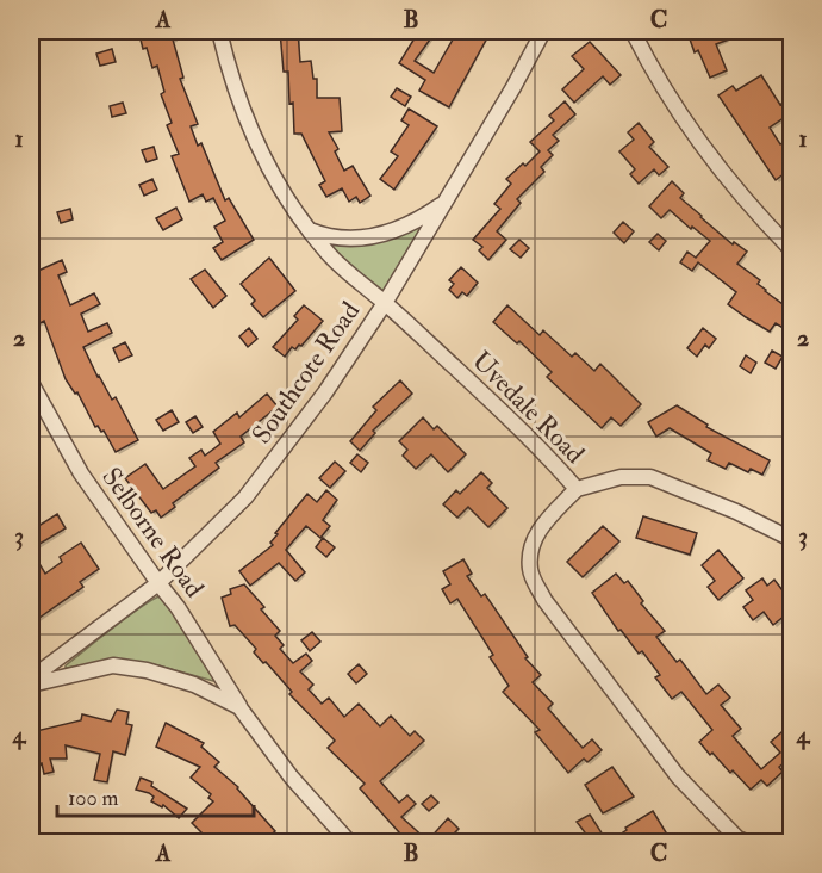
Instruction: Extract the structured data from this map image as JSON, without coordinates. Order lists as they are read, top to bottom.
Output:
{
  "streets": {
    "street": ["Southcote Road", "Uvedale Road", "Selborne Road"]
  },
  "crossings": [
    ["Southcote Road", "Uvedale Road"],
    ["Southcote Road", "Selborne Road"]
  ],
  "scale_bar": "100 m",
  "grid": {
    "columns": ["A", "B", "C"],
    "rows": [
      "1",
      "2",
      "3",
      "4"
    ]
  }
}
